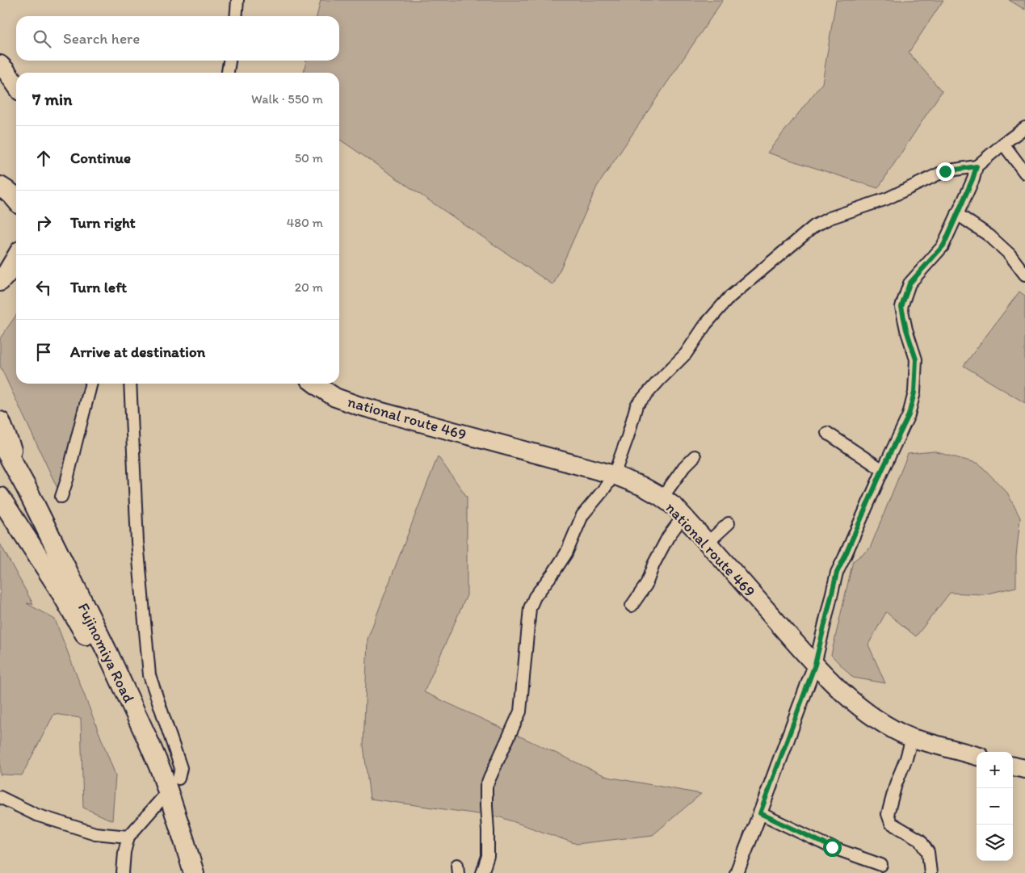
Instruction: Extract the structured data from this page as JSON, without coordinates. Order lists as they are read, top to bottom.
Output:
{
  "streets": {
    "highway": ["national route 469", "Fujinomiya Road"]
  },
  "page": {
    "search": "Search here",
    "heading": ["7 min", "Walk · 550 m"],
    "list": [
      ["Continue", "50 m"],
      ["Turn right", "480 m"],
      ["Turn left", "20 m"],
      "Arrive at destination"
    ],
    "map_buttons": ["+", "−"]
  }
}
